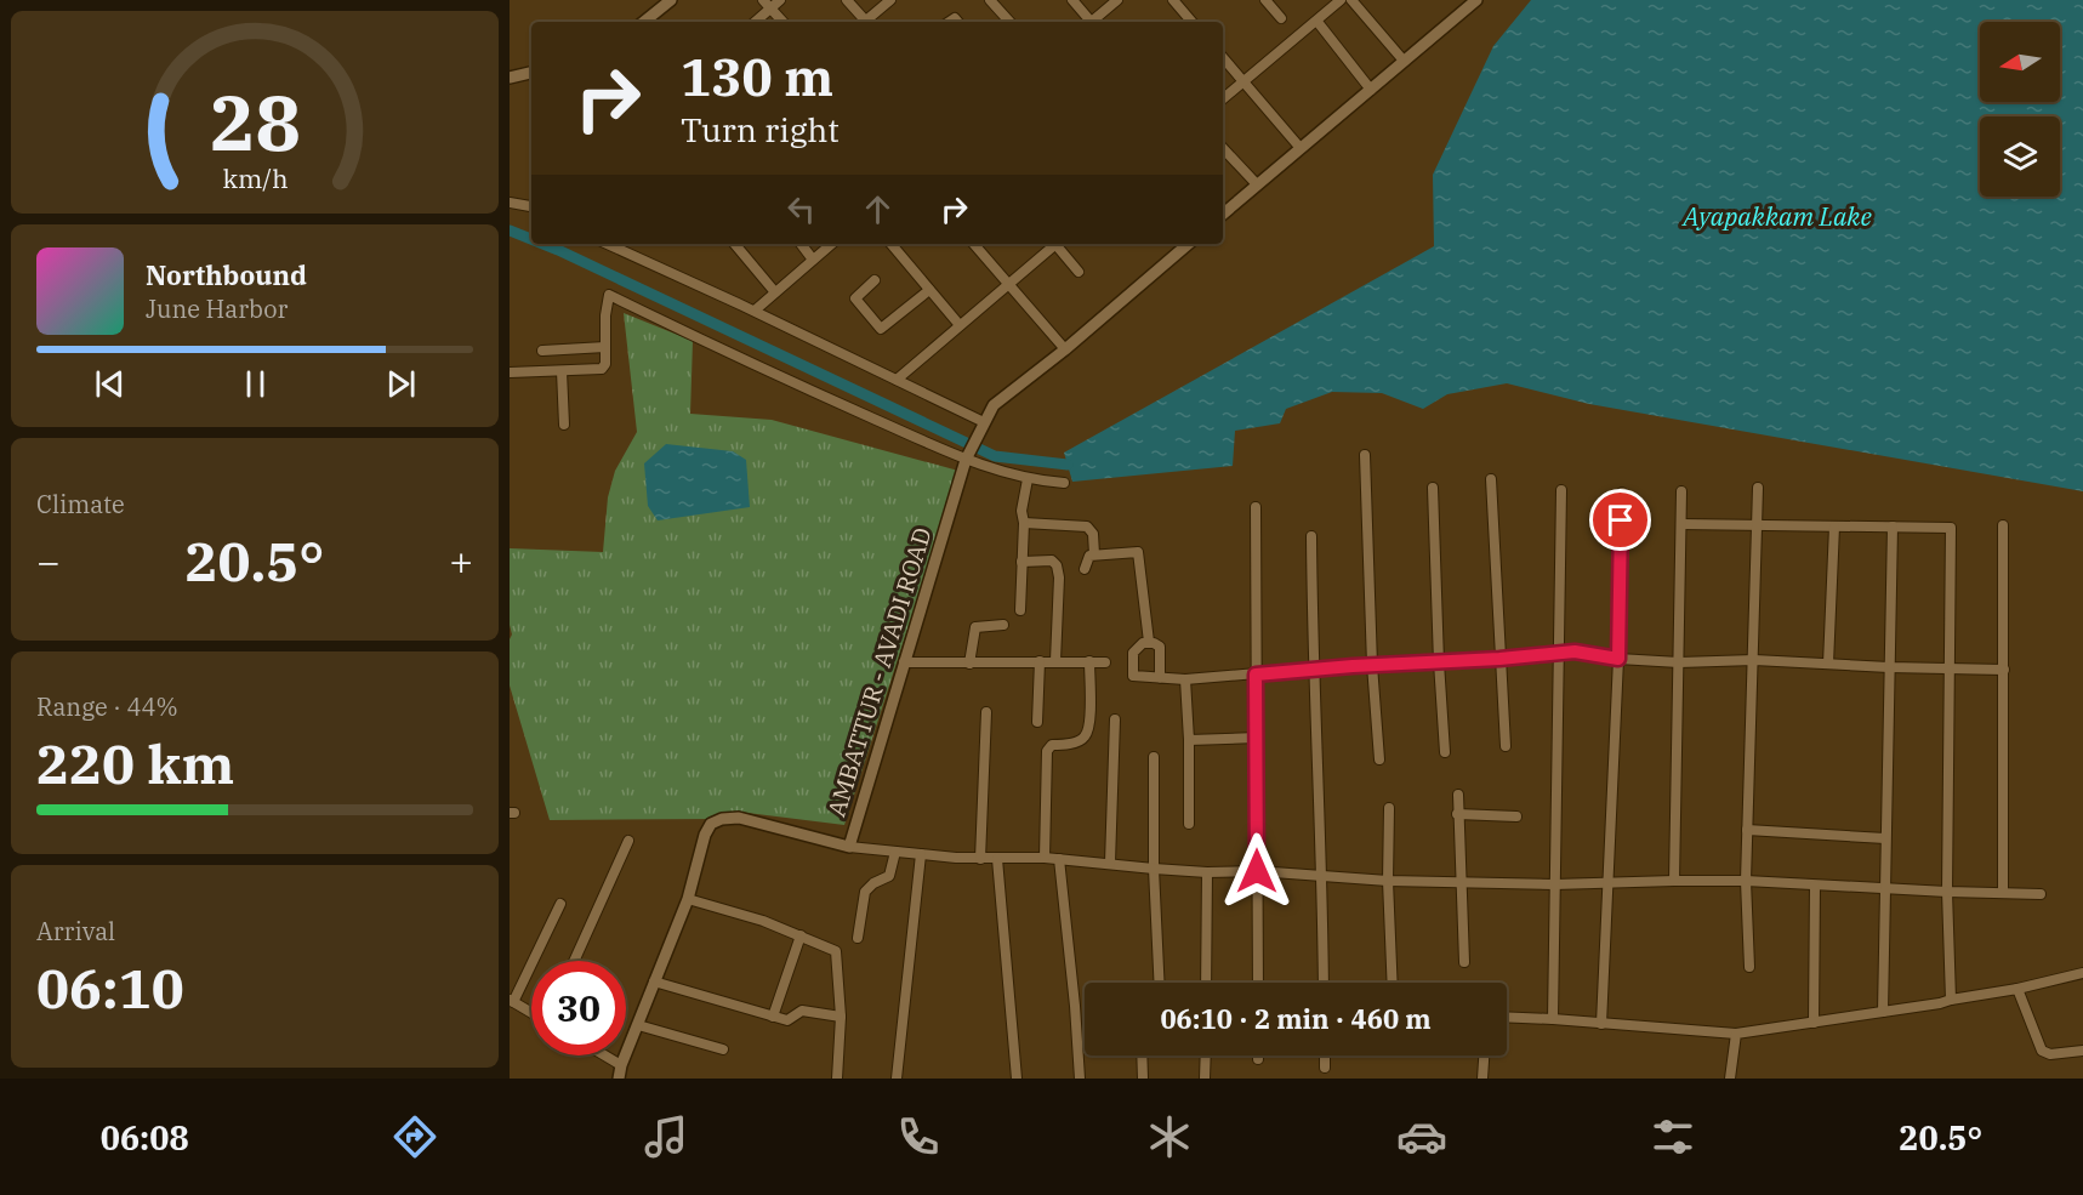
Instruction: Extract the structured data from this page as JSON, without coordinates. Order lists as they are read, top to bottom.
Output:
{
  "streets": {
    "street": ["AMBATTUR - AVADI ROAD"]
  },
  "water": ["Ayapakkam Lake"],
  "north": "left",
  "page": {
    "turn": ["130 m", "Turn right"],
    "song": ["Northbound", "June Harbor"],
    "tile": [
      "Climate",
      ["Range · 44%", "220 km"],
      ["Arrival", "06:10"]
    ],
    "heat": ["−", "20.5°", "+"],
    "limit": "30",
    "trip": "06:10 · 2 min · 460 m",
    "tabs": ["06:08", "20.5°"],
    "gauge": ["28", "km/h"]
  }
}
